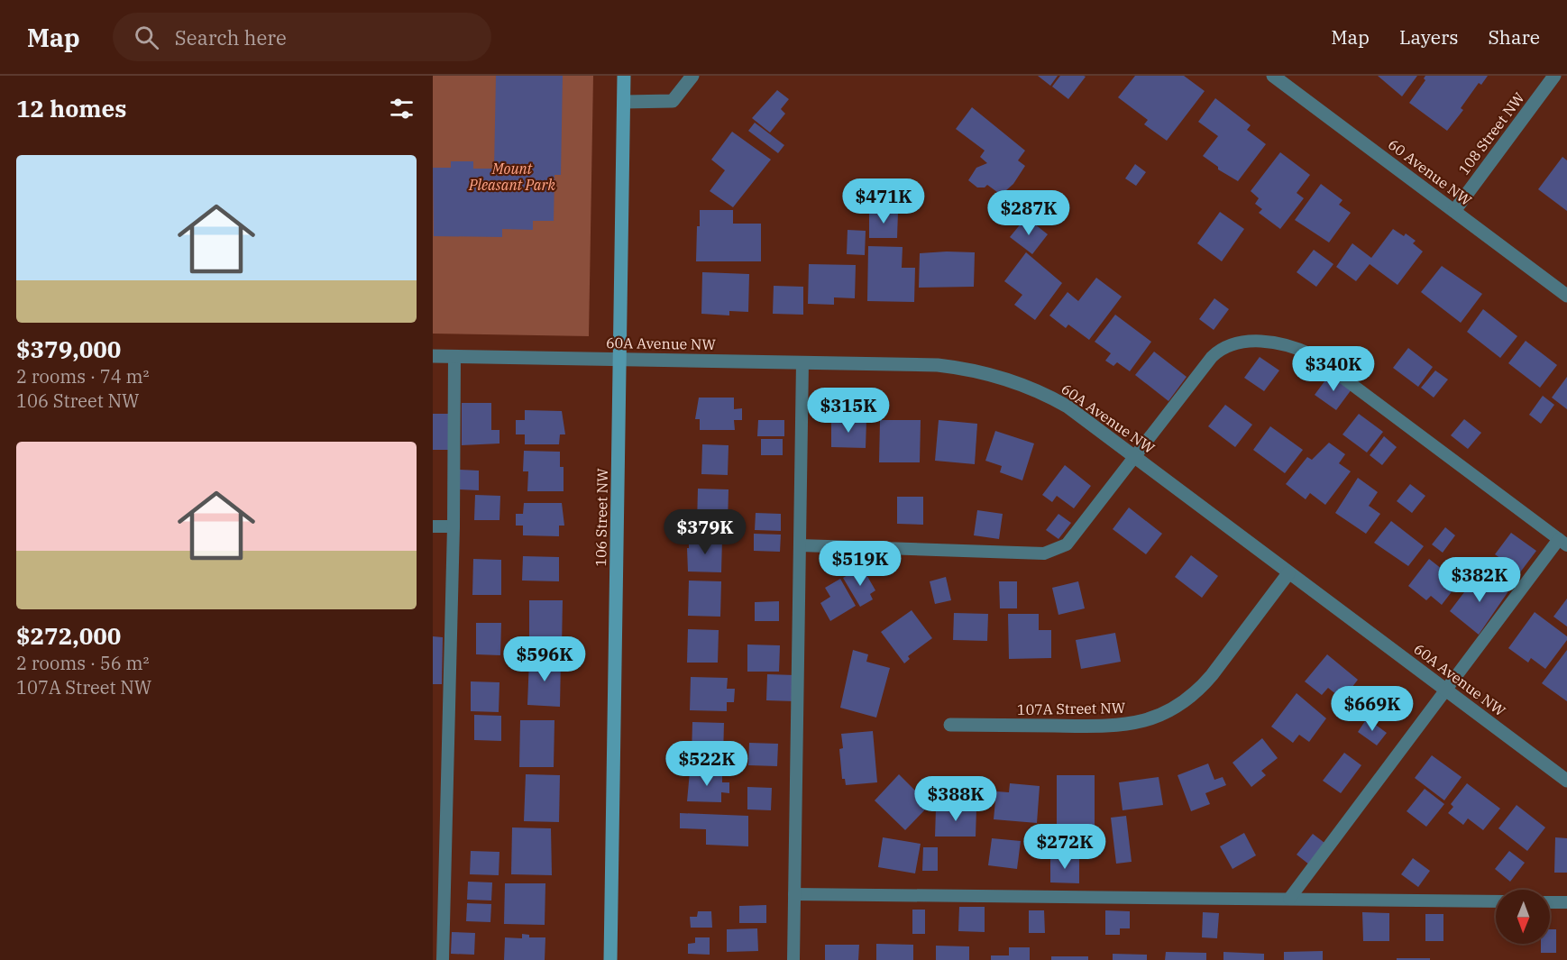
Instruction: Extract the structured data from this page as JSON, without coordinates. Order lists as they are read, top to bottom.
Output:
{
  "streets": {
    "street": [
      "108 Street NW",
      "60 Avenue NW",
      "60A Avenue NW",
      "106 Street NW",
      "107A Street NW"
    ]
  },
  "crossings": [
    ["108 Street NW", "60 Avenue NW"],
    ["60A Avenue NW", "106 Street NW"],
    ["60A Avenue NW", "107A Street NW"]
  ],
  "parks": ["Mount Pleasant Park"],
  "north": "bottom",
  "page": {
    "header": "Map",
    "search": "Search here",
    "nav": ["Map", "Layers", "Share"],
    "heading": "12 homes",
    "list": [
      {
        "name": "$379,000",
        "note": "2 rooms · 74 m² · 106 Street NW"
      },
      {
        "name": "$272,000",
        "note": "2 rooms · 56 m² · 107A Street NW"
      }
    ],
    "price": [
      "$471K",
      "$287K",
      "$340K",
      "$315K",
      "$379K",
      "$519K",
      "$382K",
      "$596K",
      "$669K",
      "$522K",
      "$388K",
      "$272K"
    ]
  }
}
